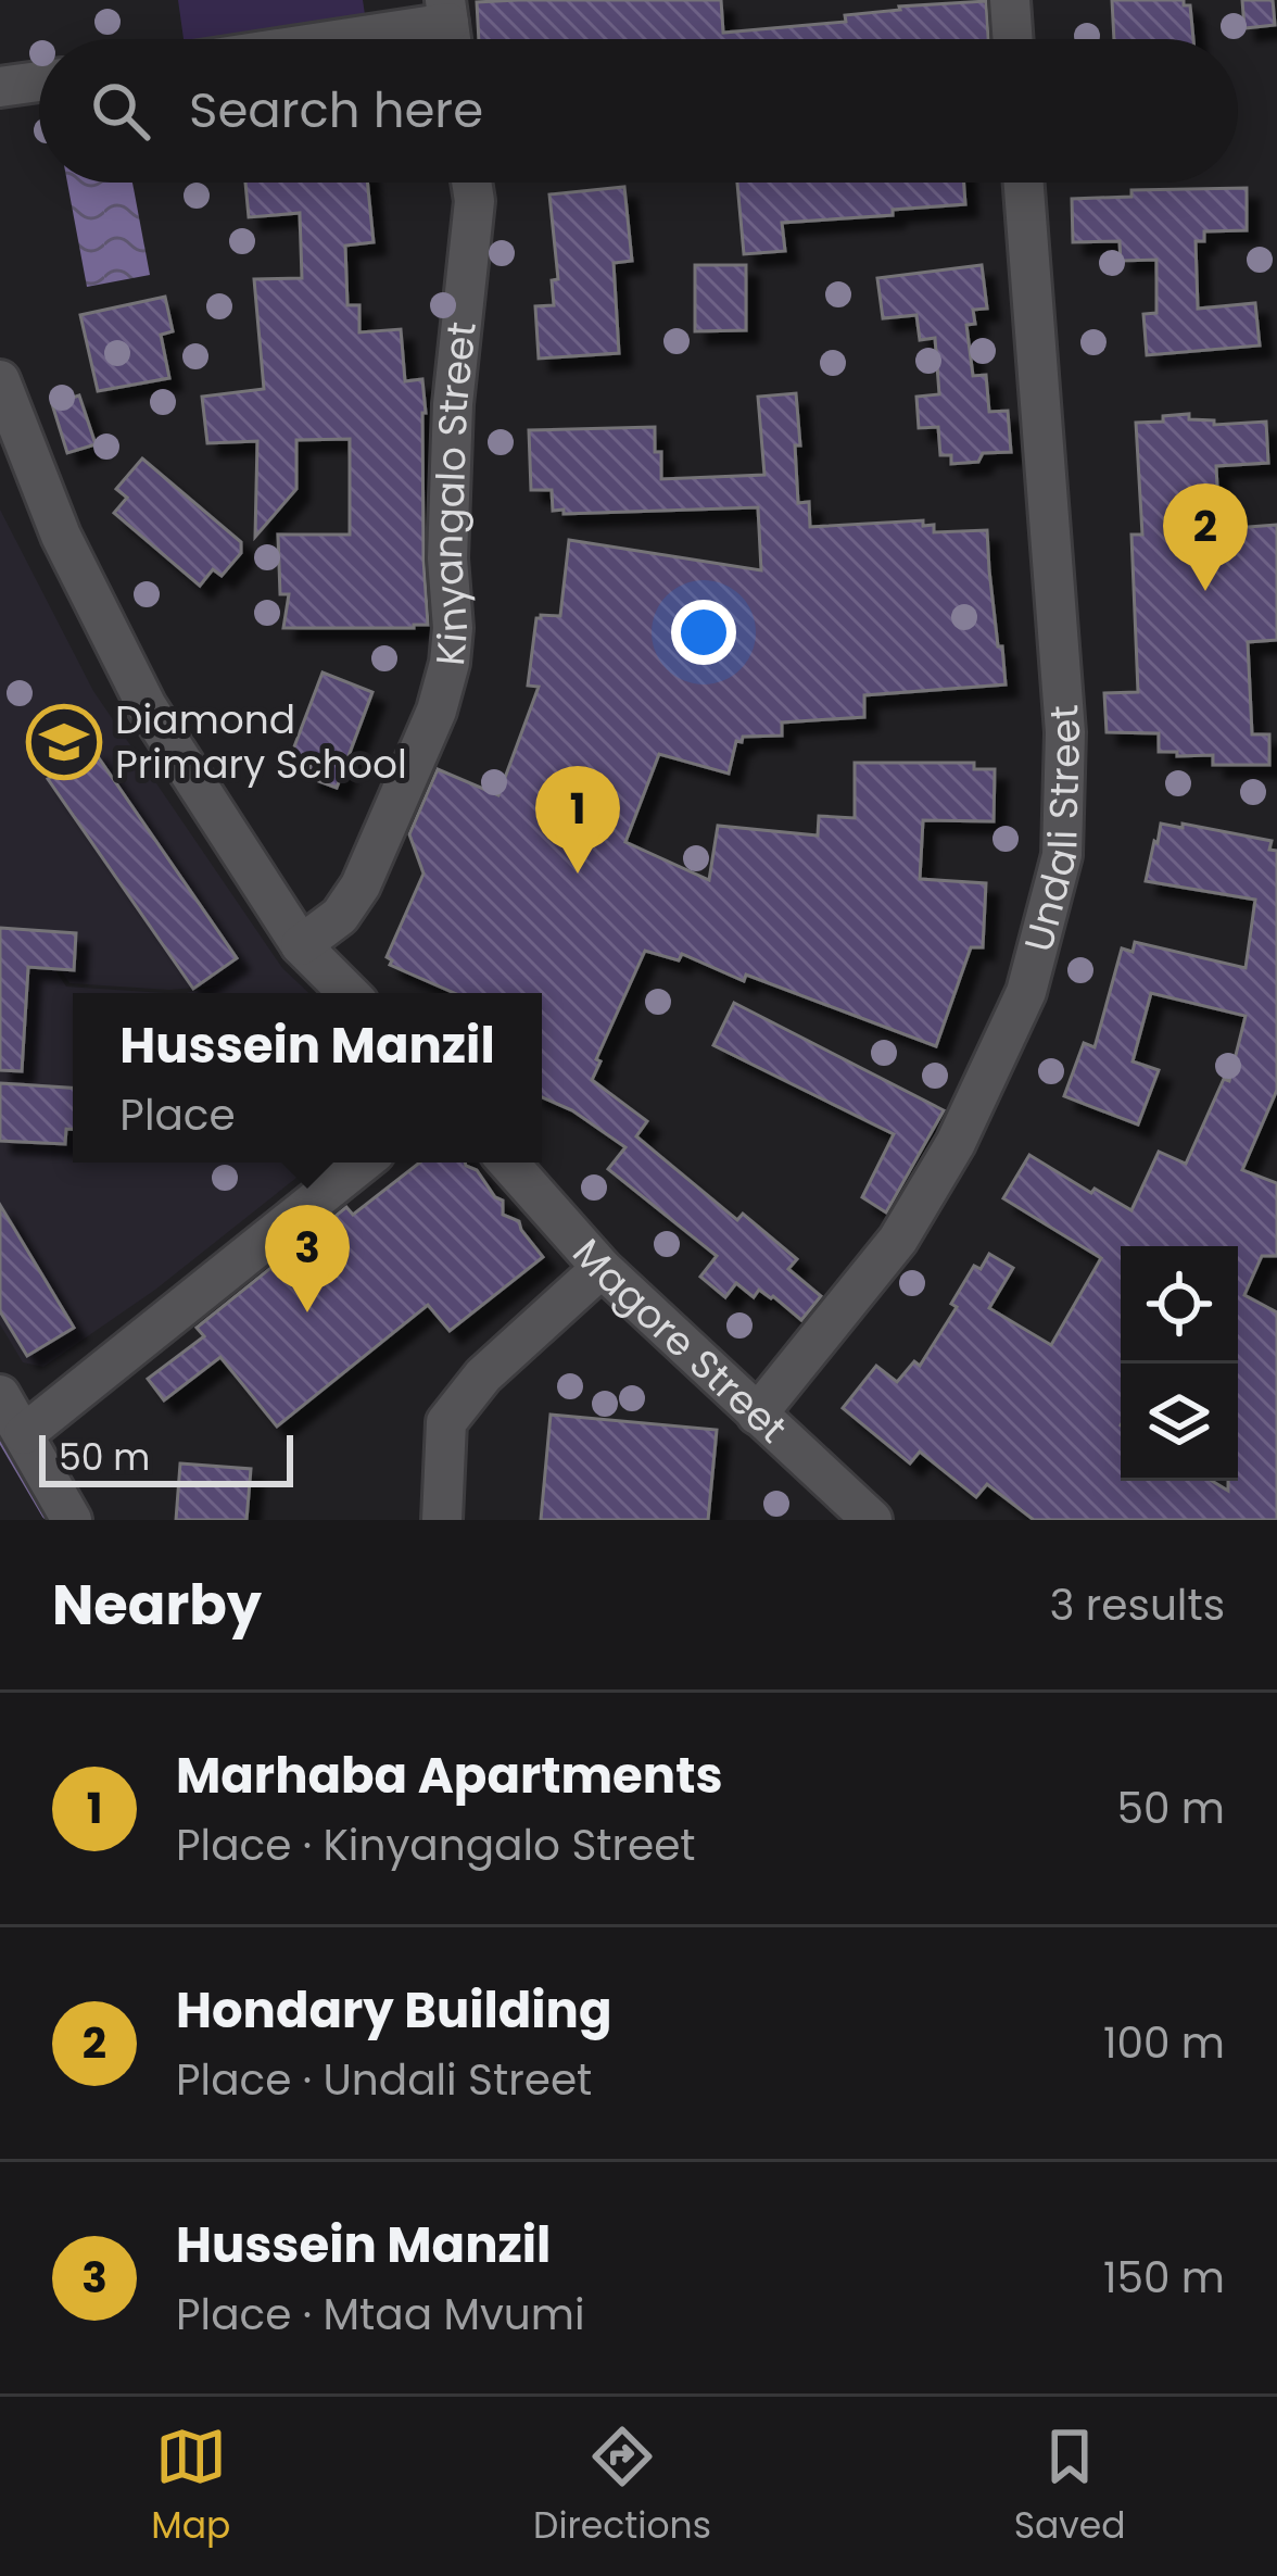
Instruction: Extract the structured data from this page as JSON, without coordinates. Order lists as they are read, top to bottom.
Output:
{
  "streets": {
    "street": ["Kinyangalo Street", "Undali Street", "Magore Street"]
  },
  "crossings": [
    ["Undali Street", "Magore Street"]
  ],
  "places": {
    "school or university": ["Diamond Primary School"]
  },
  "scale_bar": "50 m",
  "page": {
    "search": "Search here",
    "pins": ["2", "1", "3"],
    "popup": ["Hussein Manzil", "Place"],
    "scale": "50 m",
    "heading": ["Nearby", "3 results"],
    "list": [
      {
        "mark": "1",
        "name": "Marhaba Apartments",
        "note": "Place · Kinyangalo Street",
        "value": "50 m"
      },
      {
        "mark": "2",
        "name": "Hondary Building",
        "note": "Place · Undali Street",
        "value": "100 m"
      },
      {
        "mark": "3",
        "name": "Hussein Manzil",
        "note": "Place · Mtaa Mvumi",
        "value": "150 m"
      }
    ],
    "nav": ["Map", "Directions", "Saved"]
  }
}
